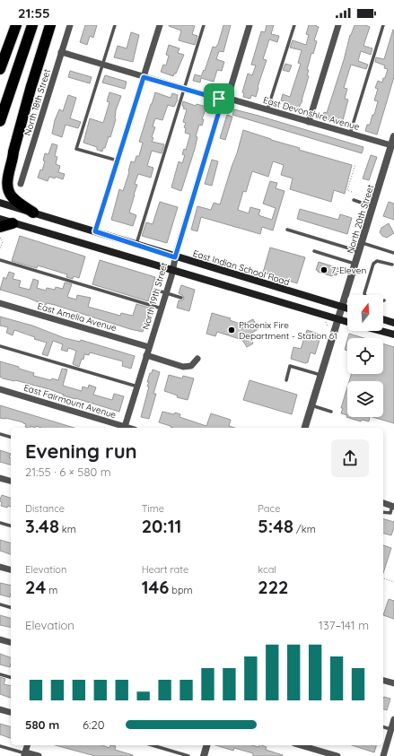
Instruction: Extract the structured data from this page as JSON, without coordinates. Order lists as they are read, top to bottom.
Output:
{
  "streets": {
    "main road": ["East Indian School Road"],
    "street": [
      "North 18th Street",
      "East Devonshire Avenue",
      "North 20th Street",
      "North 19th Street",
      "East Amelia Avenue",
      "East Fairmount Avenue"
    ]
  },
  "crossings": [
    ["North 18th Street", "East Devonshire Avenue"],
    ["East Devonshire Avenue", "North 20th Street"],
    ["East Devonshire Avenue", "North 19th Street"],
    ["North 20th Street", "East Indian School Road"],
    ["East Indian School Road", "North 19th Street"],
    ["North 19th Street", "East Amelia Avenue"],
    ["North 19th Street", "East Fairmount Avenue"]
  ],
  "places": ["7-Eleven", "Phoenix Fire Department - Station 61"],
  "north": "top",
  "page": {
    "status": "21:55",
    "heading": ["Evening run", "21:55 · 6 × 580 m"],
    "stats": [
      ["Distance", "3.48 km"],
      ["Time", "20:11"],
      ["Pace", "5:48 /km"],
      ["Elevation", "24 m"],
      ["Heart rate", "146 bpm"],
      ["kcal", "222"]
    ],
    "chart": ["Elevation", "137–141 m"],
    "list": [
      {
        "name": "580 m",
        "note": "6:20"
      }
    ]
  }
}
